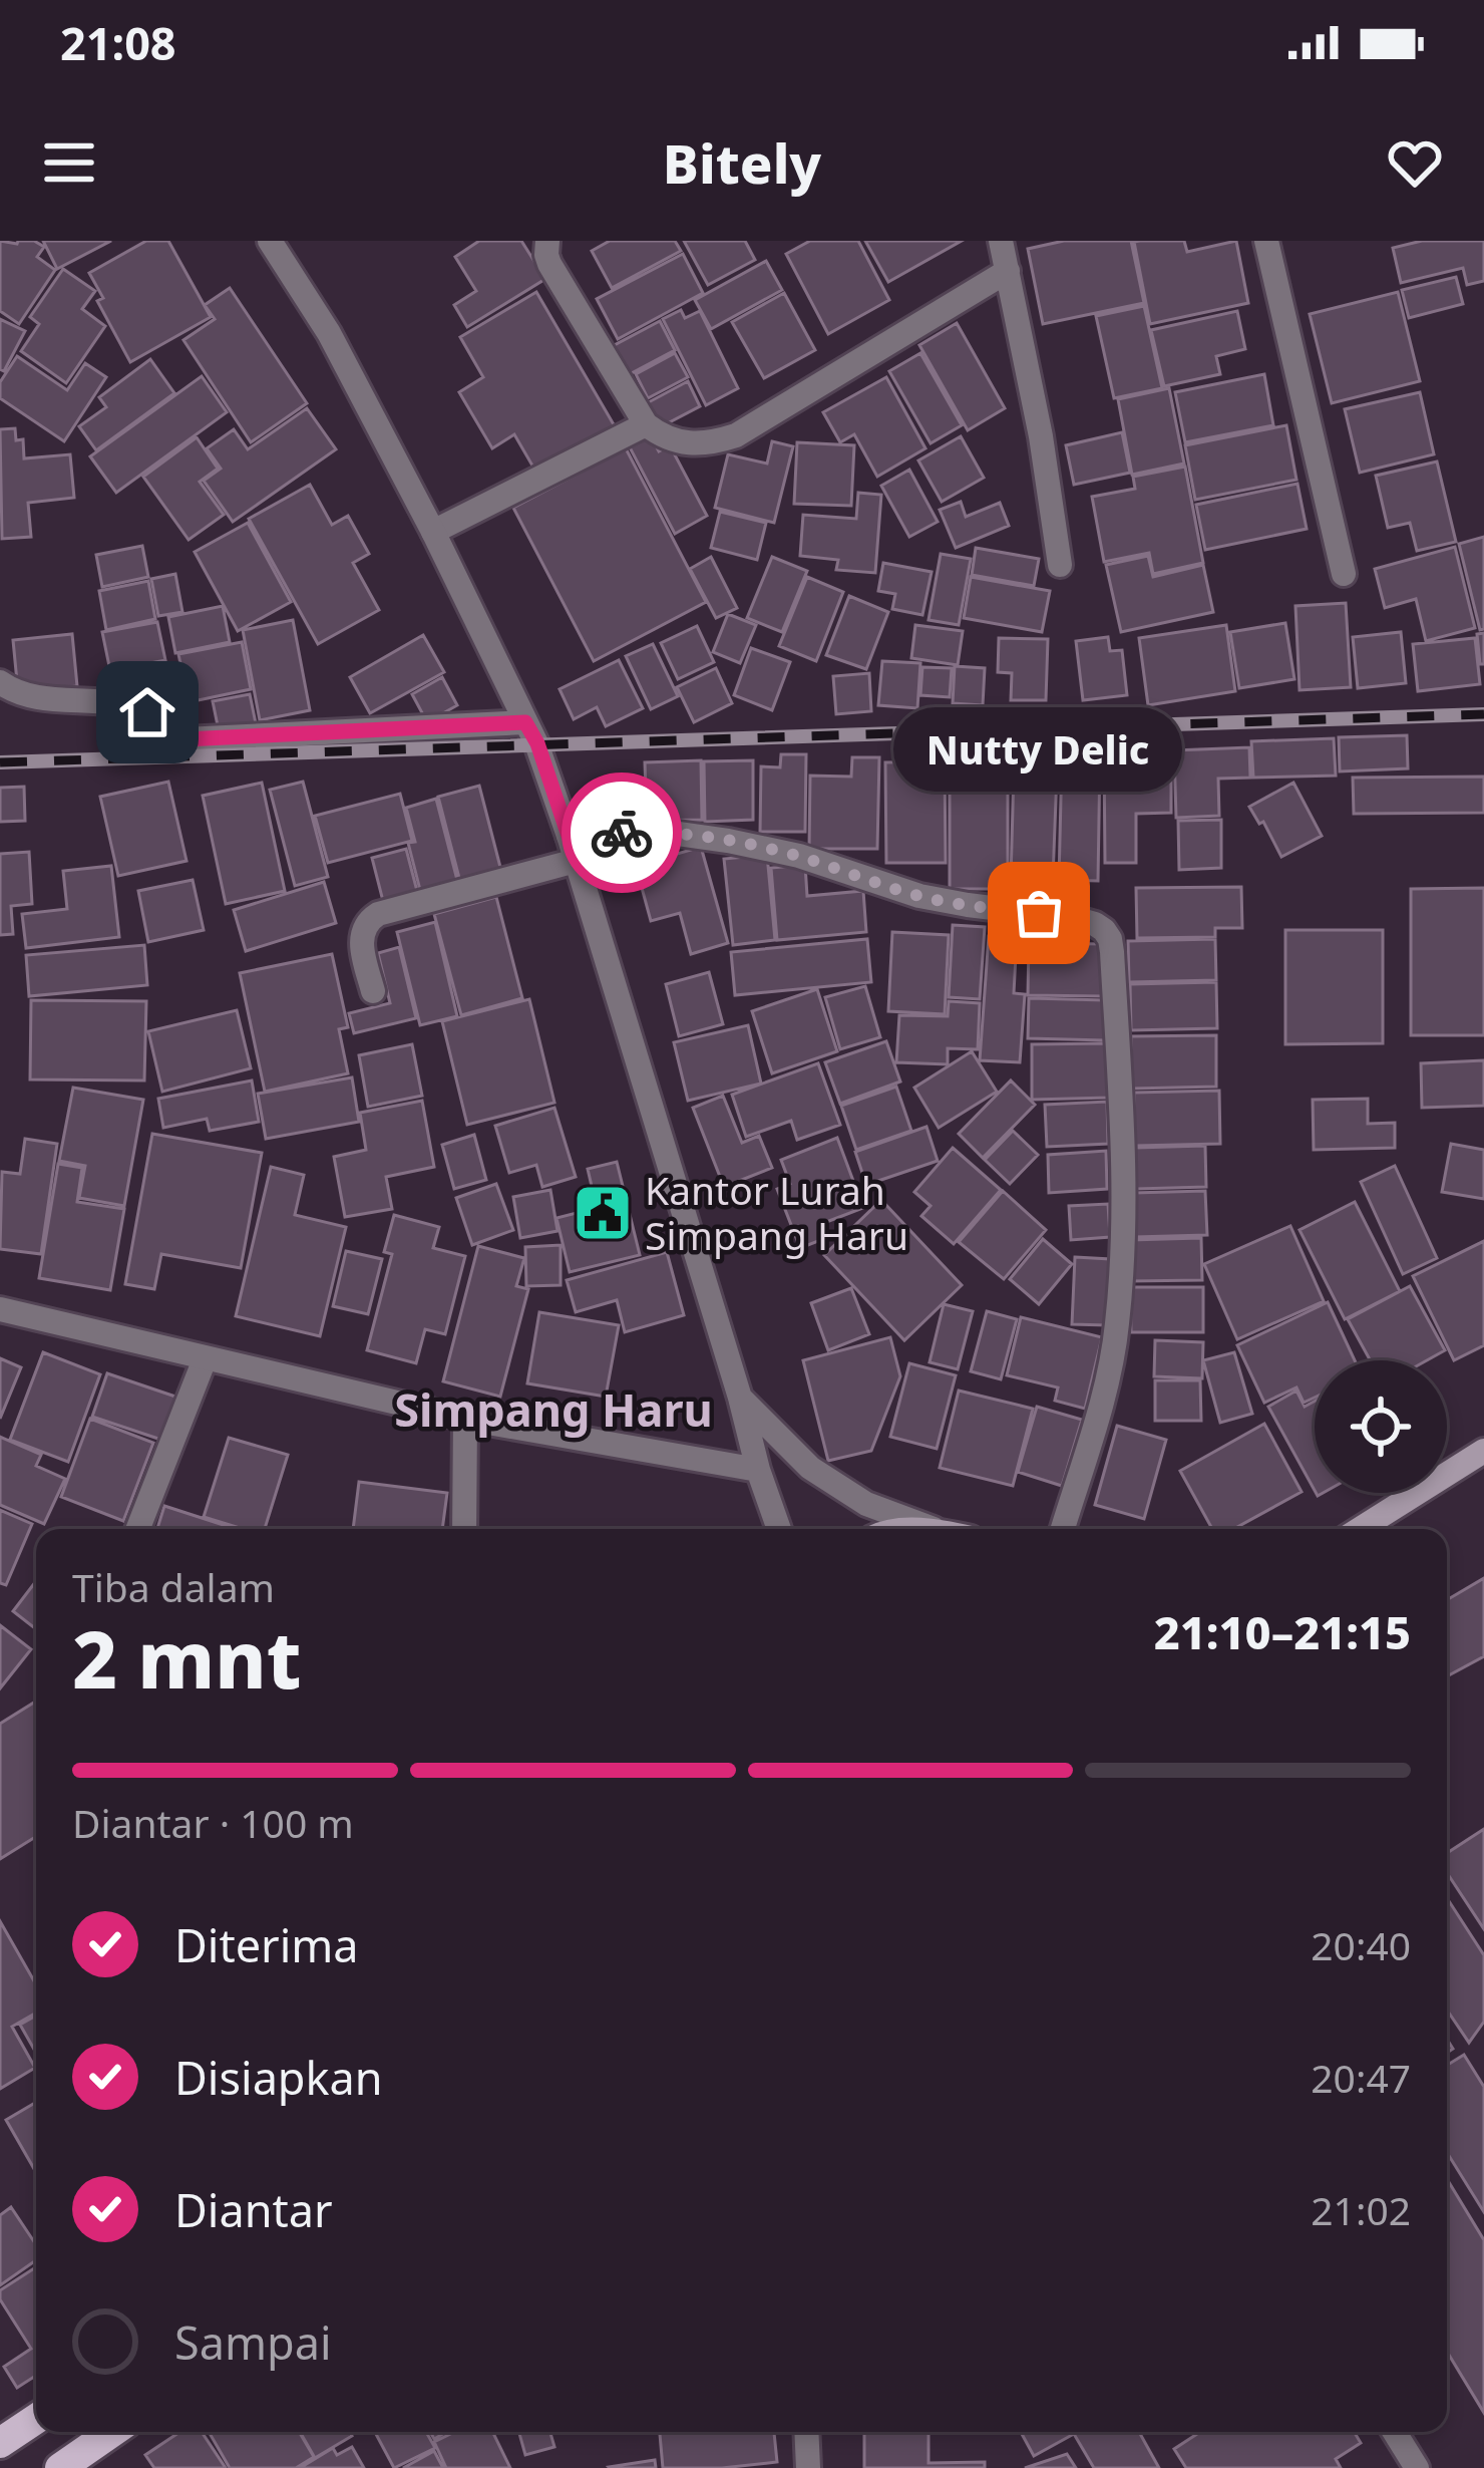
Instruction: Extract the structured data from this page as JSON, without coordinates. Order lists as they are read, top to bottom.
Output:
{
  "districts": ["Simpang Haru"],
  "places": {
    "other": ["Nutty Delic"],
    "public building": ["Kantor Lurah Simpang Haru"]
  },
  "page": {
    "status": "21:08",
    "header": "Bitely",
    "bubble": "Nutty Delic",
    "heading": ["2 mnt", "Tiba dalam", "21:10–21:15"],
    "bar": "Diantar · 100 m",
    "list": [
      ["Diterima", "20:40"],
      ["Disiapkan", "20:47"],
      ["Diantar", "21:02"],
      "Sampai"
    ]
  }
}
